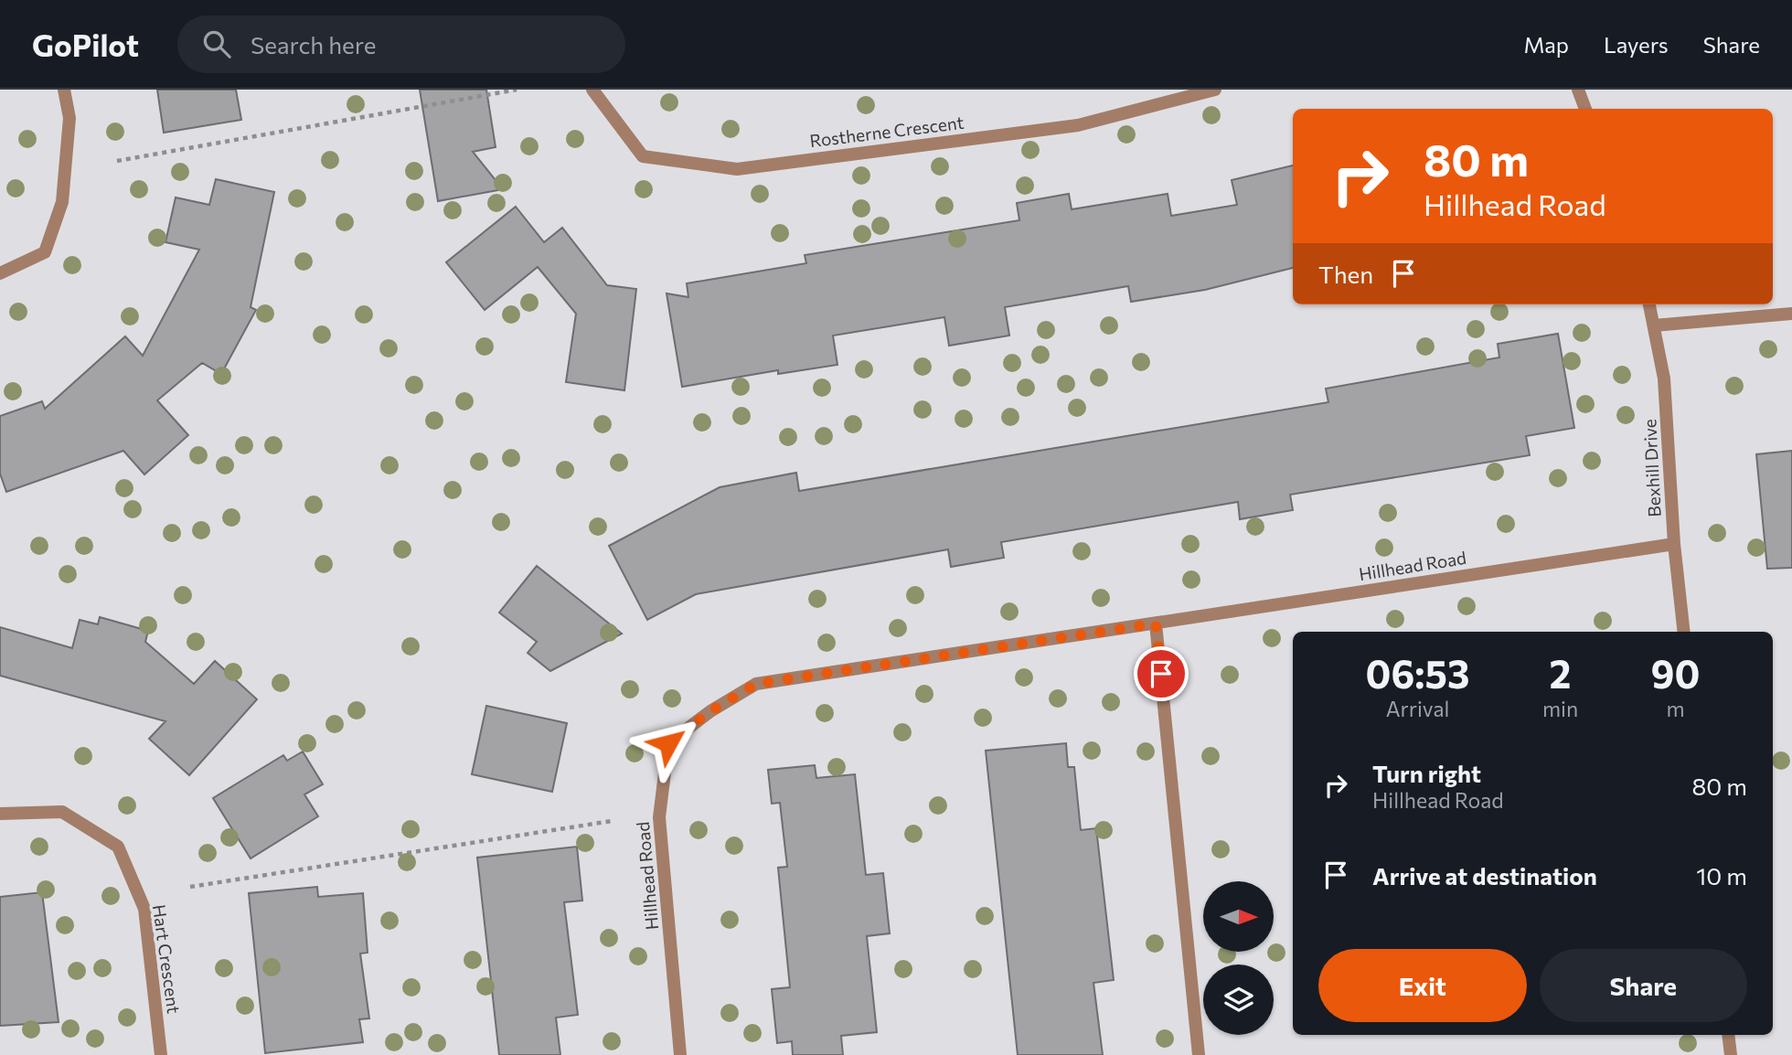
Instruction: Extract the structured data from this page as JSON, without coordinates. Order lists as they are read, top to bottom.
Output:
{
  "streets": {
    "street": [
      "Rostherne Crescent",
      "Bexhill Drive",
      "Hillhead Road",
      "Hart Crescent"
    ]
  },
  "crossings": [
    ["Bexhill Drive", "Hillhead Road"]
  ],
  "north": "right",
  "page": {
    "header": "GoPilot",
    "search": "Search here",
    "nav": ["Map", "Layers", "Share"],
    "turn": ["80 m", "Hillhead Road"],
    "then": "Then",
    "eta": [
      "06:53",
      "Arrival",
      "2",
      "min",
      "90",
      "m"
    ],
    "list": [
      {
        "name": "Turn right",
        "note": "Hillhead Road",
        "value": "80 m"
      },
      {
        "name": "Arrive at destination",
        "value": "10 m"
      }
    ],
    "buttons": ["Exit", "Share"]
  }
}
